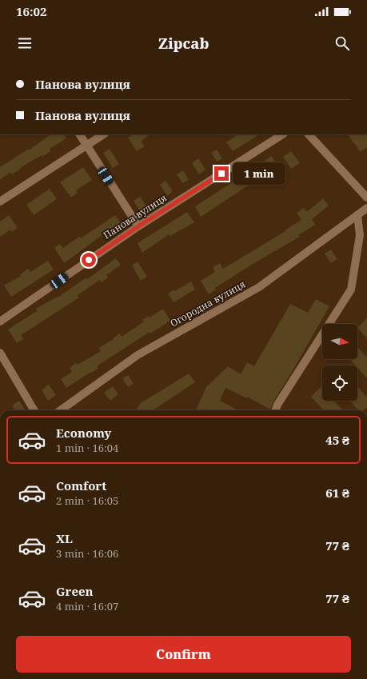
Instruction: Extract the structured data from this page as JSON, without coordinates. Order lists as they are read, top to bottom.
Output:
{
  "streets": {
    "street": ["Панова вулиця", "Огородна вулиця"]
  },
  "north": "right",
  "page": {
    "status": "16:02",
    "header": "Zipcab",
    "banner": ["Панова вулиця", "Панова вулиця"],
    "bubble": "1 min",
    "list": [
      {
        "name": "Economy",
        "note": "1 min · 16:04",
        "value": "45 ₴"
      },
      {
        "name": "Comfort",
        "note": "2 min · 16:05",
        "value": "61 ₴"
      },
      {
        "name": "XL",
        "note": "3 min · 16:06",
        "value": "77 ₴"
      },
      {
        "name": "Green",
        "note": "4 min · 16:07",
        "value": "77 ₴"
      }
    ],
    "buttons": "Confirm"
  }
}
